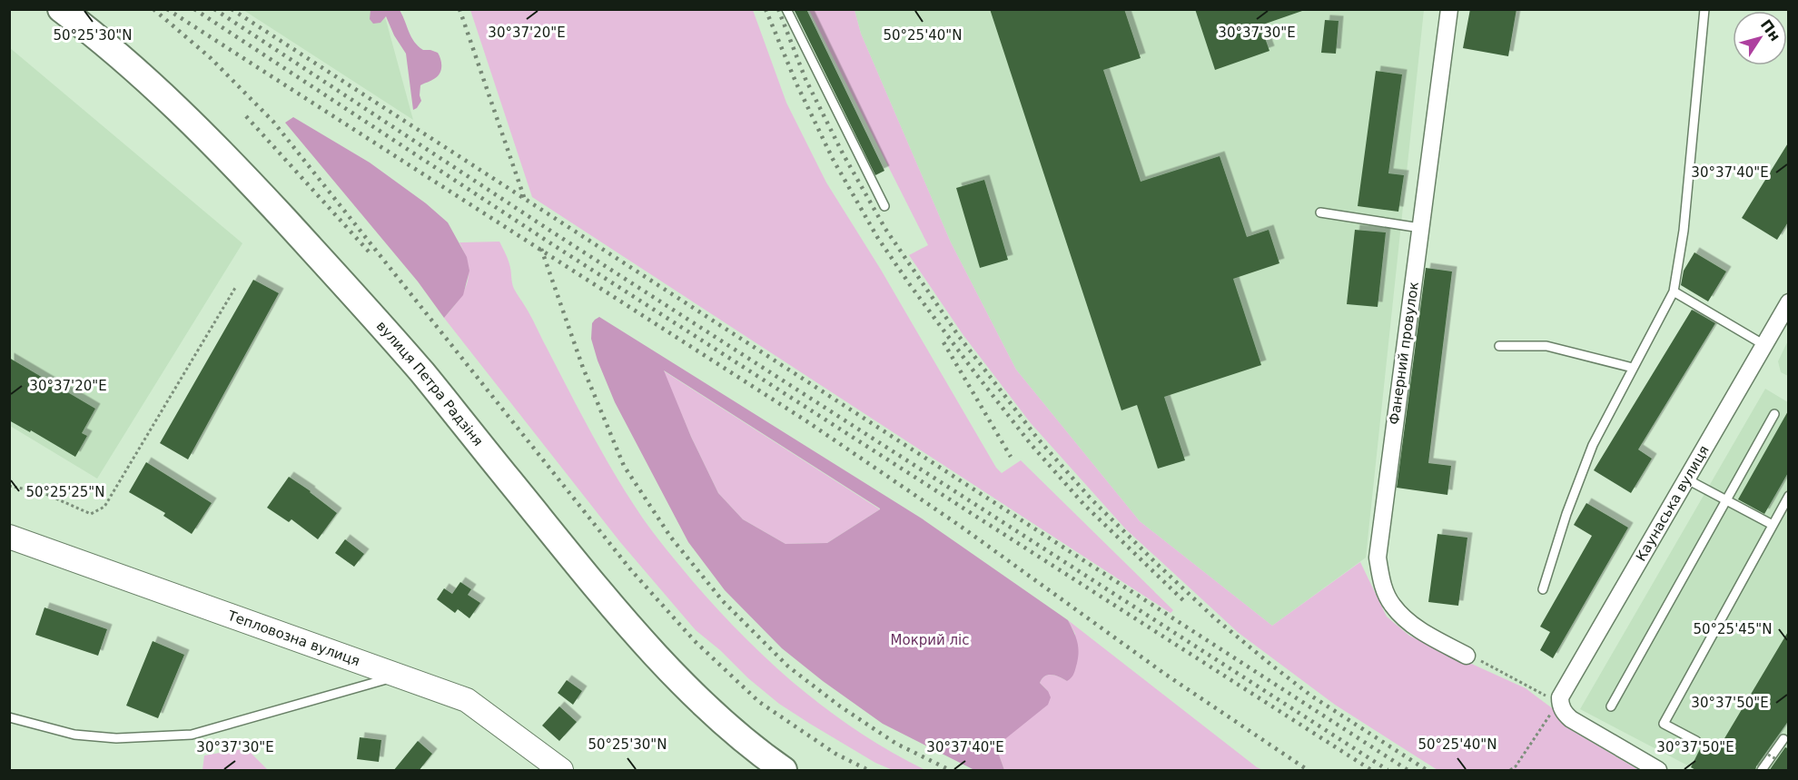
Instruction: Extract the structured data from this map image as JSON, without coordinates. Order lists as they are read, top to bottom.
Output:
{
  "streets": {
    "main road": ["вулиця Петра Радзіня"],
    "street": ["Фанерний провулок", "Каунаська вулиця", "Тепловозна вулиця"]
  },
  "parks": ["Мокрий ліс"],
  "north": "top right",
  "coordinates": [
    "30°37'20\"E",
    "30°37'30\"E",
    "50°25'30\"N",
    "50°25'40\"N",
    "30°37'40\"E",
    "50°25'25\"N",
    "50°25'45\"N",
    "30°37'50\"E"
  ]
}
